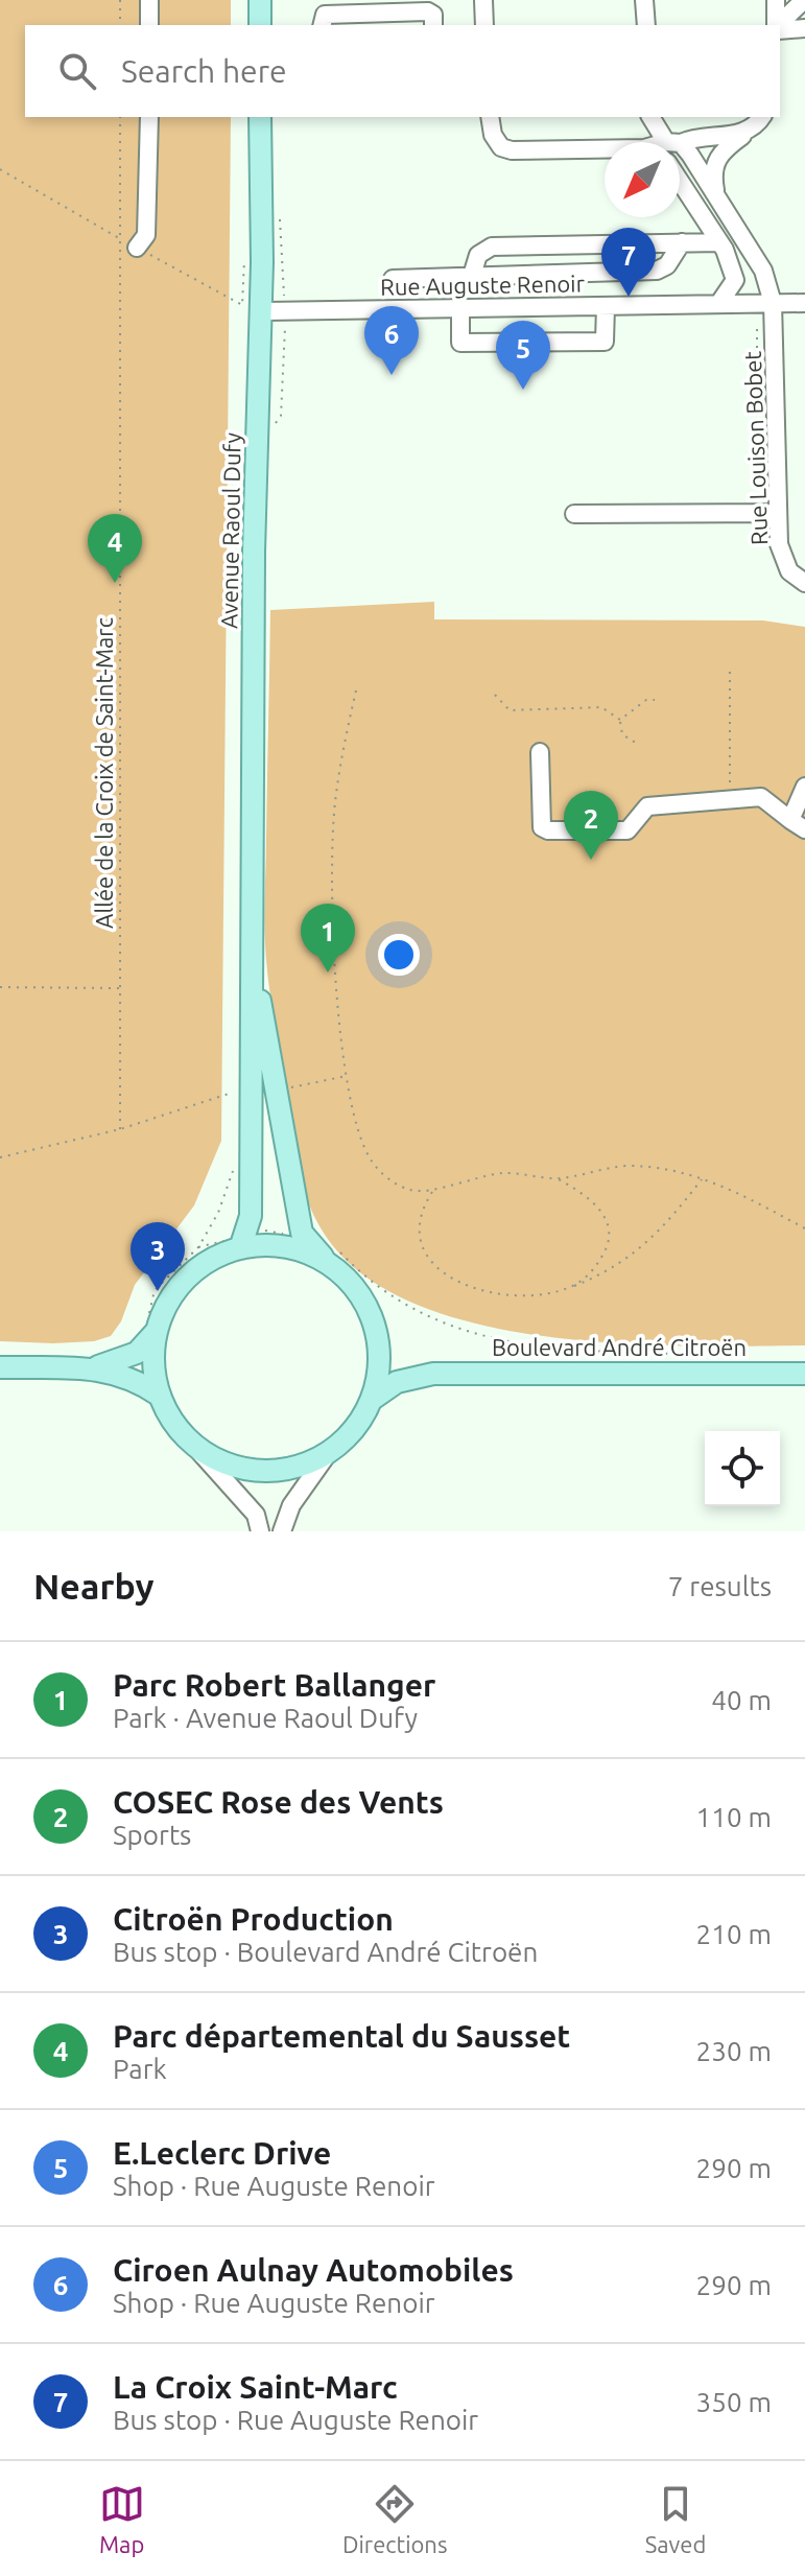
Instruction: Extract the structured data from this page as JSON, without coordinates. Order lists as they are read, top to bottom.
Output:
{
  "streets": {
    "main road": ["Avenue Raoul Dufy", "Boulevard André Citroën"],
    "street": ["Rue Auguste Renoir", "Rue Louison Bobet"],
    "path": ["Allée de la Croix de Saint-Marc"]
  },
  "crossings": [
    ["Rue Auguste Renoir", "Rue Louison Bobet"],
    ["Rue Auguste Renoir", "Avenue Raoul Dufy"],
    ["Avenue Raoul Dufy", "Boulevard André Citroën"]
  ],
  "north": "bottom left",
  "page": {
    "search": "Search here",
    "pins": [
      "7",
      "6",
      "5",
      "4",
      "2",
      "1",
      "3"
    ],
    "heading": ["Nearby", "7 results"],
    "list": [
      {
        "mark": "1",
        "name": "Parc Robert Ballanger",
        "note": "Park · Avenue Raoul Dufy",
        "value": "40 m"
      },
      {
        "mark": "2",
        "name": "COSEC Rose des Vents",
        "note": "Sports",
        "value": "110 m"
      },
      {
        "mark": "3",
        "name": "Citroën Production",
        "note": "Bus stop · Boulevard André Citroën",
        "value": "210 m"
      },
      {
        "mark": "4",
        "name": "Parc départemental du Sausset",
        "note": "Park",
        "value": "230 m"
      },
      {
        "mark": "5",
        "name": "E.Leclerc Drive",
        "note": "Shop · Rue Auguste Renoir",
        "value": "290 m"
      },
      {
        "mark": "6",
        "name": "Ciroen Aulnay Automobiles",
        "note": "Shop · Rue Auguste Renoir",
        "value": "290 m"
      },
      {
        "mark": "7",
        "name": "La Croix Saint-Marc",
        "note": "Bus stop · Rue Auguste Renoir",
        "value": "350 m"
      }
    ],
    "nav": ["Map", "Directions", "Saved"]
  }
}
